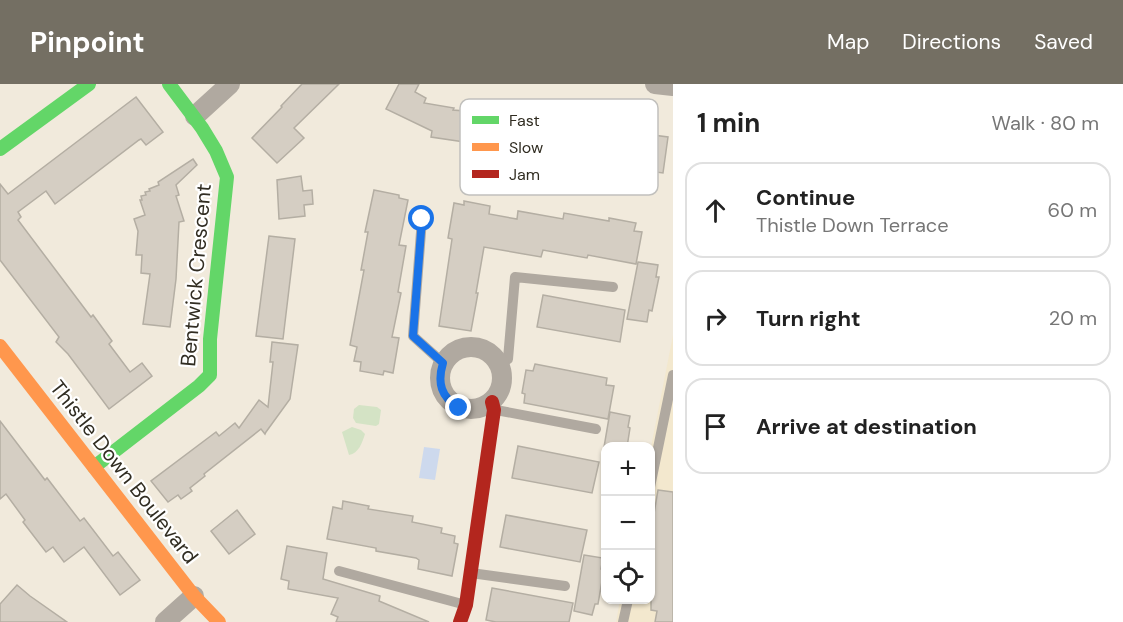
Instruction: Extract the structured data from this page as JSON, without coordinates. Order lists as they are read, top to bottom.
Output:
{
  "streets": {
    "street": ["Bentwick Crescent", "Thistle Down Boulevard"]
  },
  "crossings": [
    ["Bentwick Crescent", "Thistle Down Boulevard"]
  ],
  "legend": ["Fast", "Slow", "Jam"],
  "page": {
    "header": "Pinpoint",
    "nav": ["Map", "Directions", "Saved"],
    "heading": ["1 min", "Walk · 80 m"],
    "list": [
      ["Continue", "Thistle Down Terrace", "60 m"],
      ["Turn right", "20 m"],
      "Arrive at destination"
    ],
    "map_buttons": ["+", "−"]
  }
}
